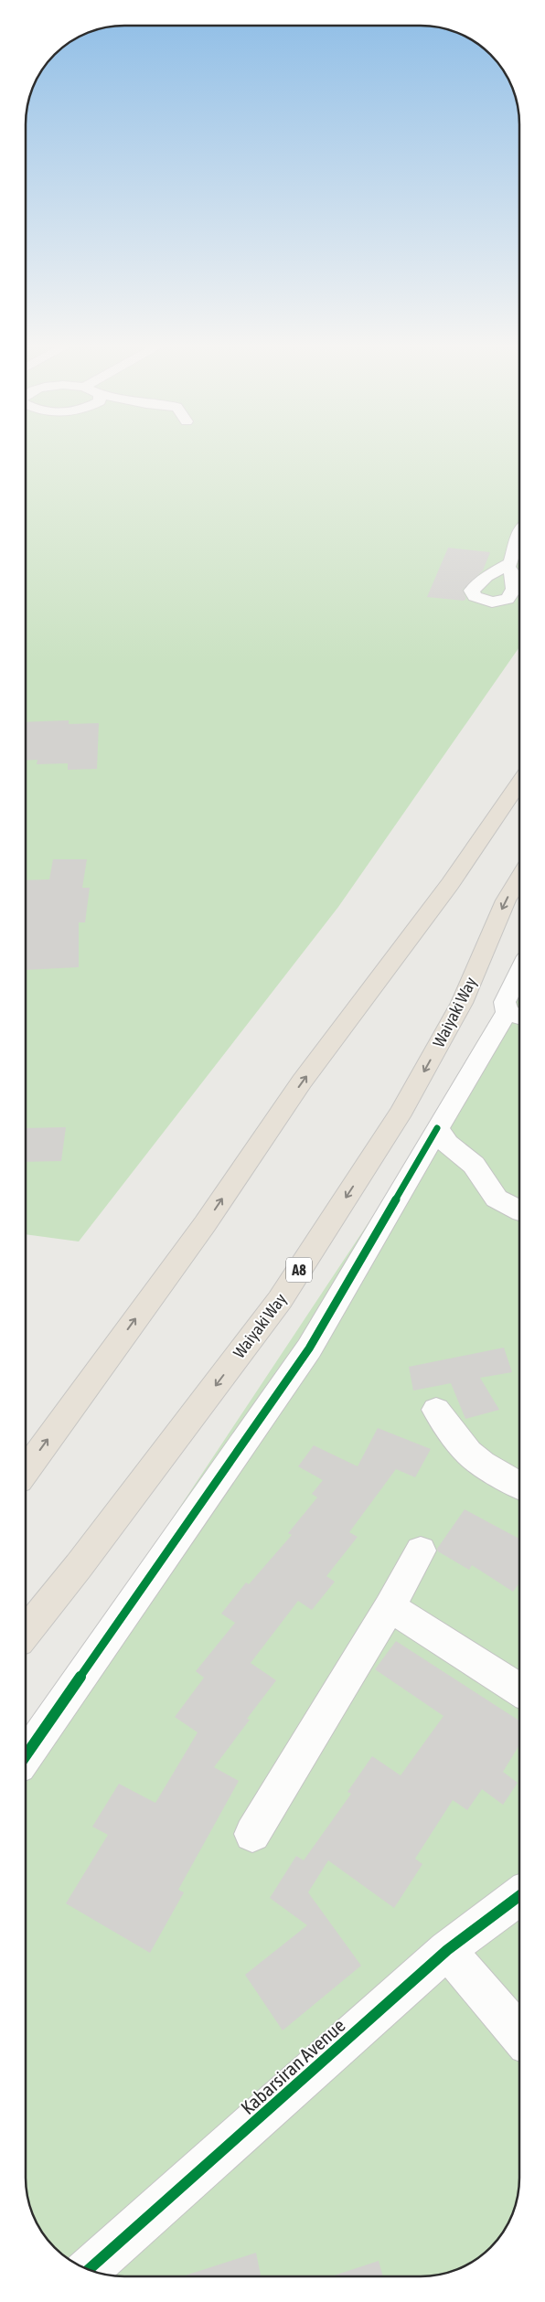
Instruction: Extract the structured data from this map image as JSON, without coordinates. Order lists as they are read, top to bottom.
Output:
{
  "streets": {
    "highway": ["Waiyaki Way", "A8"],
    "street": ["Kabarsiran Avenue"]
  }
}
